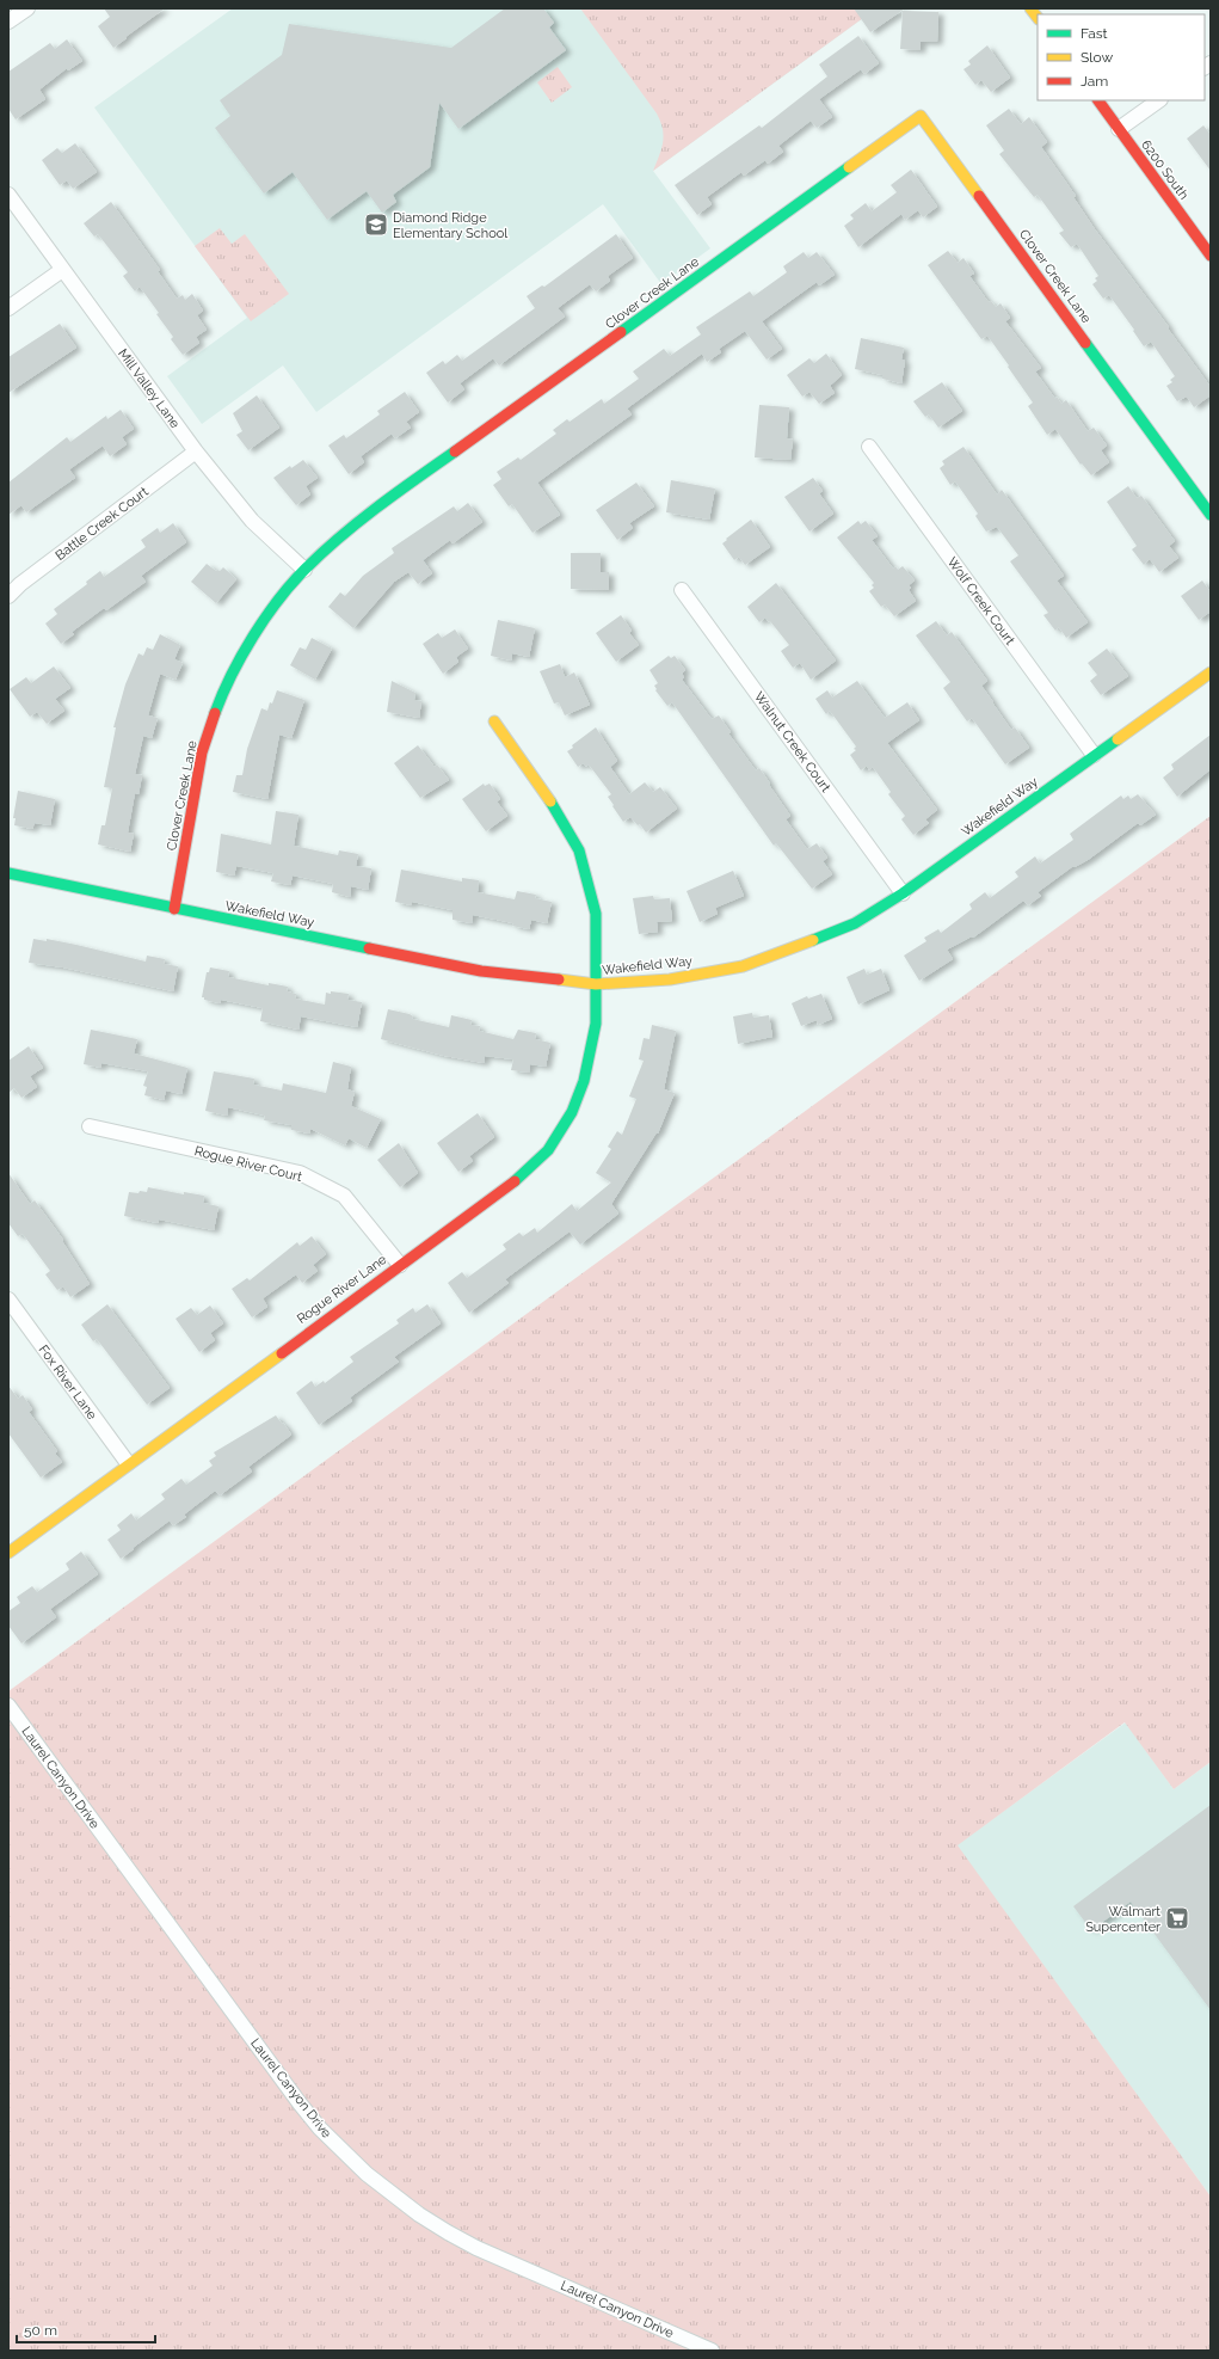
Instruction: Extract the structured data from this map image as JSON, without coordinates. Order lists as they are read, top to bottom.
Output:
{
  "streets": {
    "street": [
      "6200 South",
      "Clover Creek Lane",
      "Mill Valley Lane",
      "Battle Creek Court",
      "Wolf Creek Court",
      "Walnut Creek Court",
      "Wakefield Way",
      "Rogue River Court",
      "Rogue River Lane",
      "Fox River Lane",
      "Laurel Canyon Drive"
    ]
  },
  "crossings": [
    ["Clover Creek Lane", "Mill Valley Lane"],
    ["Clover Creek Lane", "Wakefield Way"],
    ["Mill Valley Lane", "Battle Creek Court"],
    ["Wolf Creek Court", "Wakefield Way"],
    ["Walnut Creek Court", "Wakefield Way"],
    ["Wakefield Way", "Rogue River Lane"],
    ["Rogue River Court", "Rogue River Lane"],
    ["Rogue River Lane", "Fox River Lane"]
  ],
  "places": {
    "school or university": ["Diamond Ridge Elementary School"],
    "supermarket": ["Walmart Supercenter"]
  },
  "legend": ["Fast", "Slow", "Jam"],
  "scale_bar": "50 m"
}
